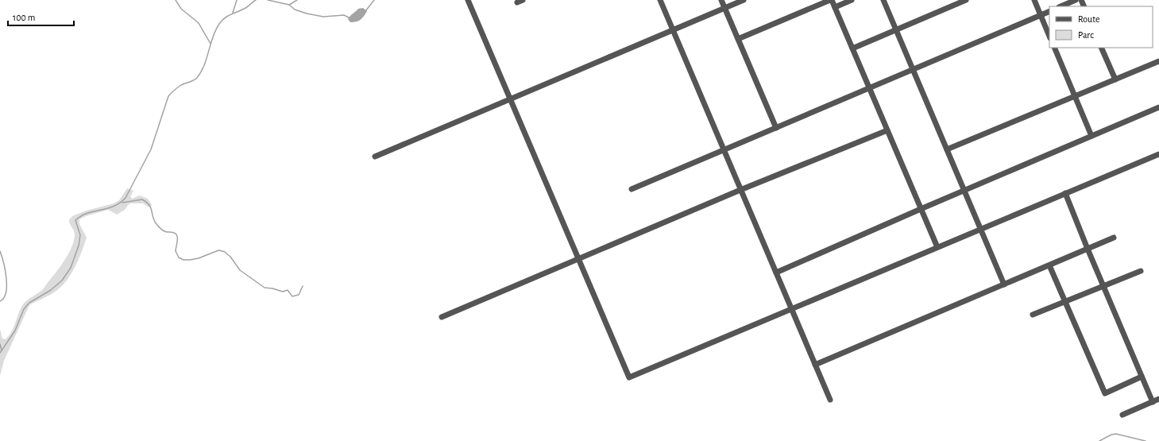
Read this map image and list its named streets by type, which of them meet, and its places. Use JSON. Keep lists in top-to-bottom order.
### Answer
{
  "legend": ["Route", "Parc"],
  "scale_bar": "100 m"
}
